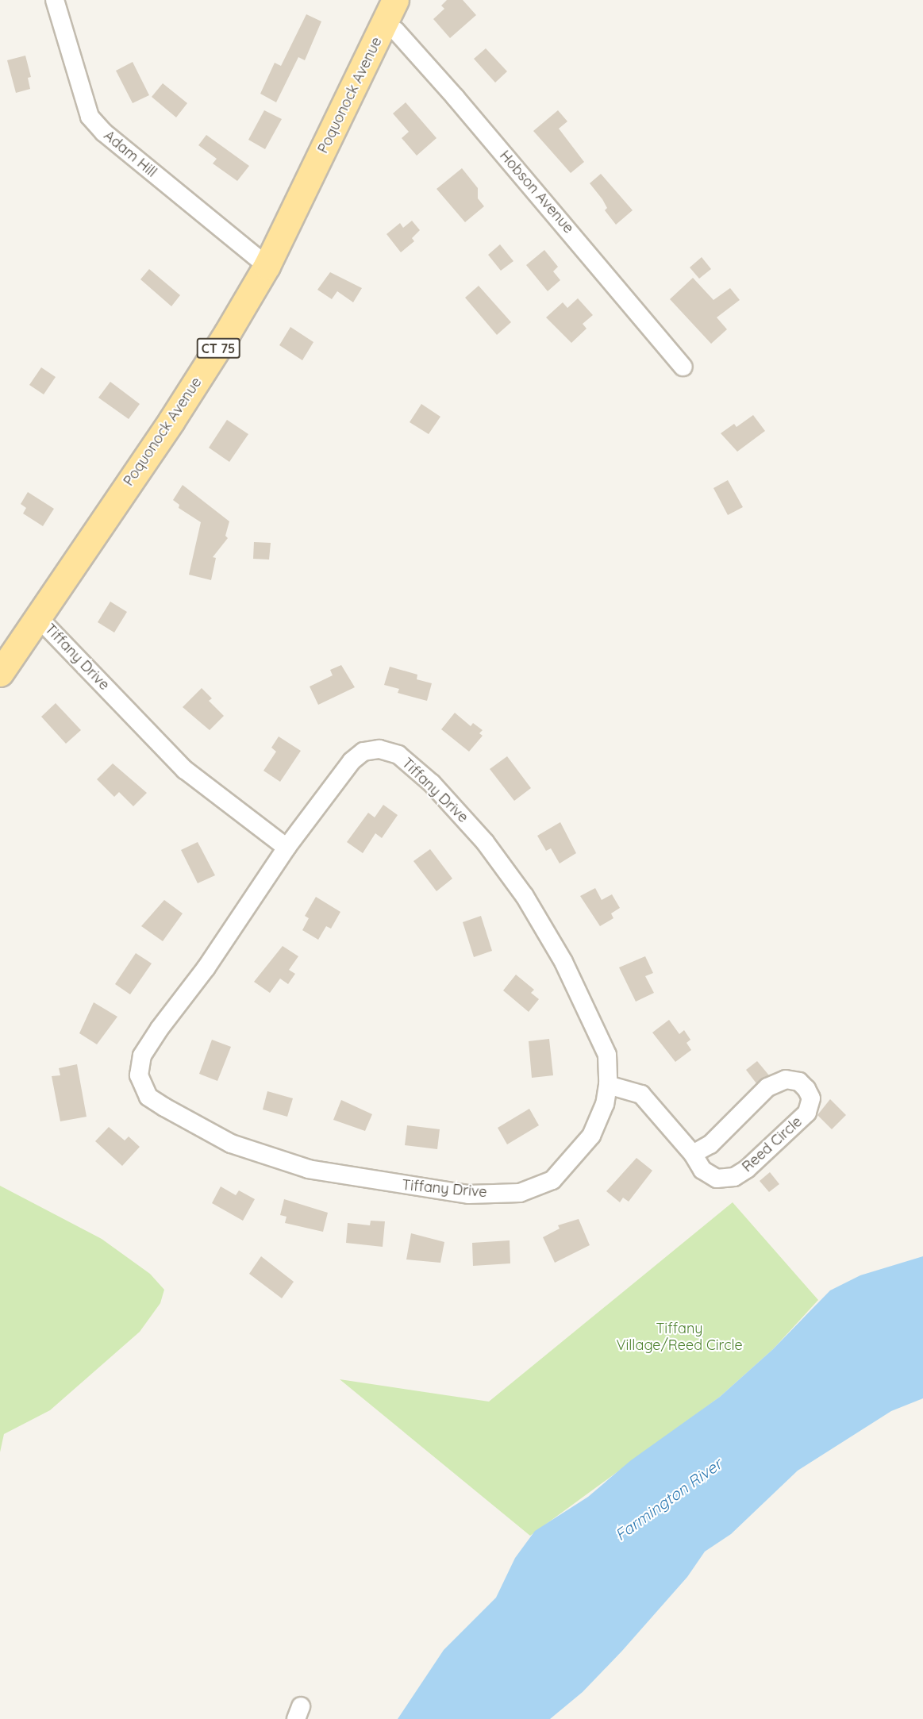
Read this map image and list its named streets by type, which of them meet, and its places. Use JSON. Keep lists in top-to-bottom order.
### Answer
{
  "streets": {
    "main road": ["Poquonock Avenue", "CT 75"],
    "street": [
      "Adam Hill",
      "Hobson Avenue",
      "Tiffany Drive",
      "Reed Circle"
    ]
  },
  "crossings": [
    ["Poquonock Avenue", "Adam Hill"],
    ["Poquonock Avenue", "Hobson Avenue"],
    ["Poquonock Avenue", "Tiffany Drive"],
    ["Tiffany Drive", "Reed Circle"]
  ],
  "water": ["Farmington River"],
  "parks": ["Tiffany Village/Reed Circle"]
}
